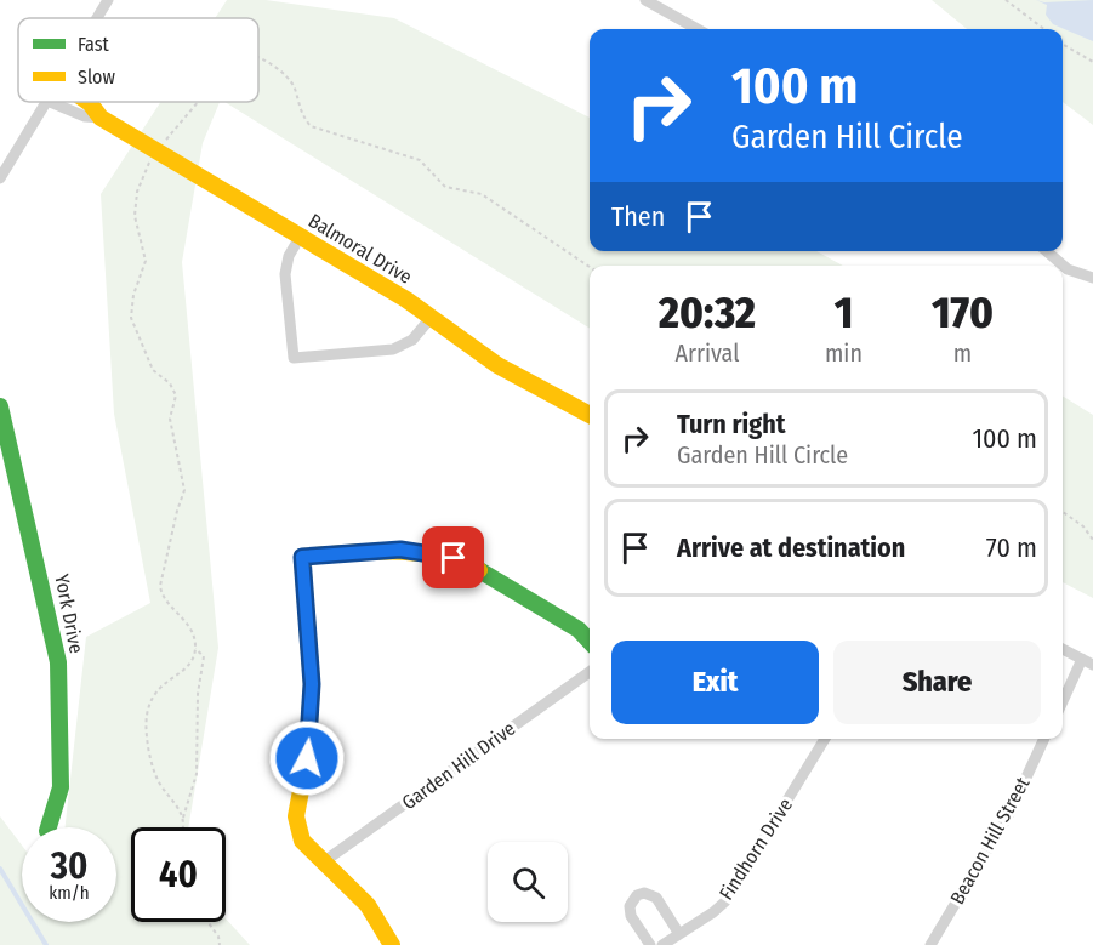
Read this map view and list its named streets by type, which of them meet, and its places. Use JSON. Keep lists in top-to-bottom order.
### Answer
{
  "streets": {
    "street": [
      "Balmoral Drive",
      "York Drive",
      "Garden Hill Drive",
      "Beacon Hill Street",
      "Findhorn Drive"
    ]
  },
  "legend": ["Fast", "Slow"],
  "page": {
    "turn": ["100 m", "Garden Hill Circle"],
    "then": "Then",
    "eta": [
      "20:32",
      "Arrival",
      "1",
      "min",
      "170",
      "m"
    ],
    "list": [
      {
        "name": "Turn right",
        "note": "Garden Hill Circle",
        "value": "100 m"
      },
      {
        "name": "Arrive at destination",
        "value": "70 m"
      }
    ],
    "buttons": ["Exit", "Share"],
    "speed": "30 km/h",
    "limit": "40"
  }
}
